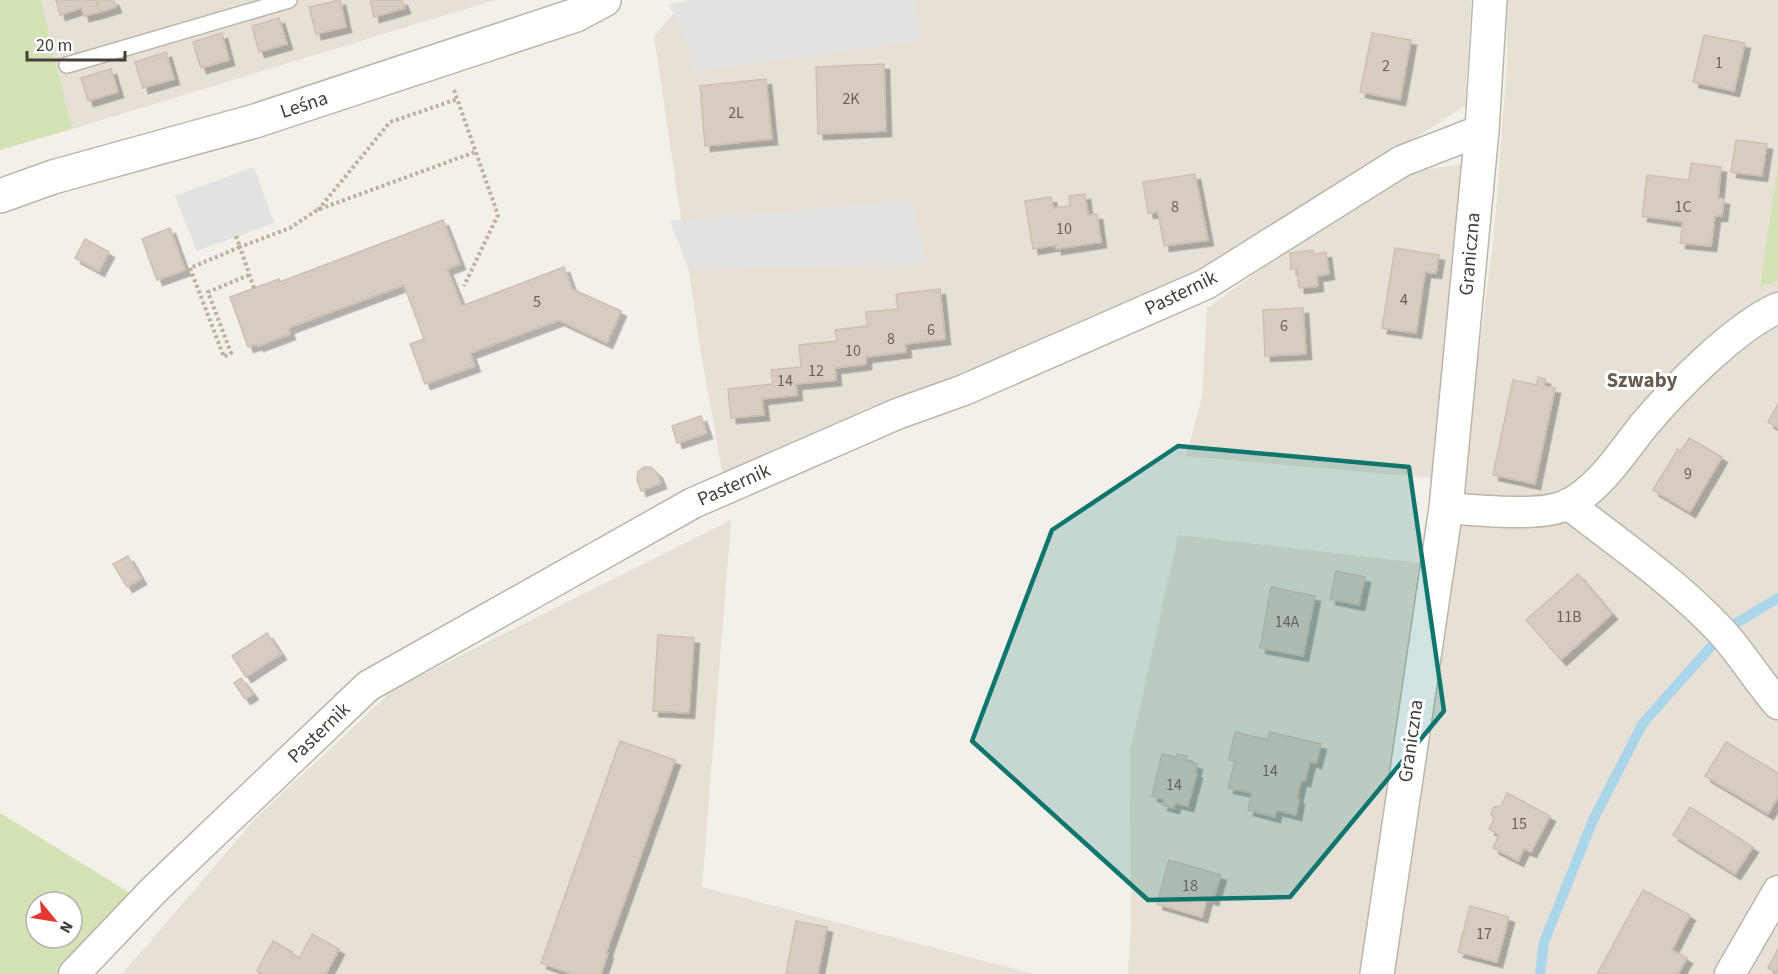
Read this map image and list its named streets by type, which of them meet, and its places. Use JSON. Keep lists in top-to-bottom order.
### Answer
{
  "streets": {
    "street": ["Leśna", "Graniczna", "Pasternik"]
  },
  "crossings": [
    ["Graniczna", "Pasternik"]
  ],
  "districts": ["Szwaby"],
  "house_numbers": [
    "1",
    "2",
    "2K",
    "2L",
    "8",
    "1C",
    "10",
    "4",
    "5",
    "6",
    "6",
    "8",
    "10",
    "12",
    "14",
    "9",
    "11B",
    "14A",
    "14",
    "14",
    "15",
    "18",
    "17"
  ],
  "scale_bar": "20 m",
  "north": "bottom right"
}
